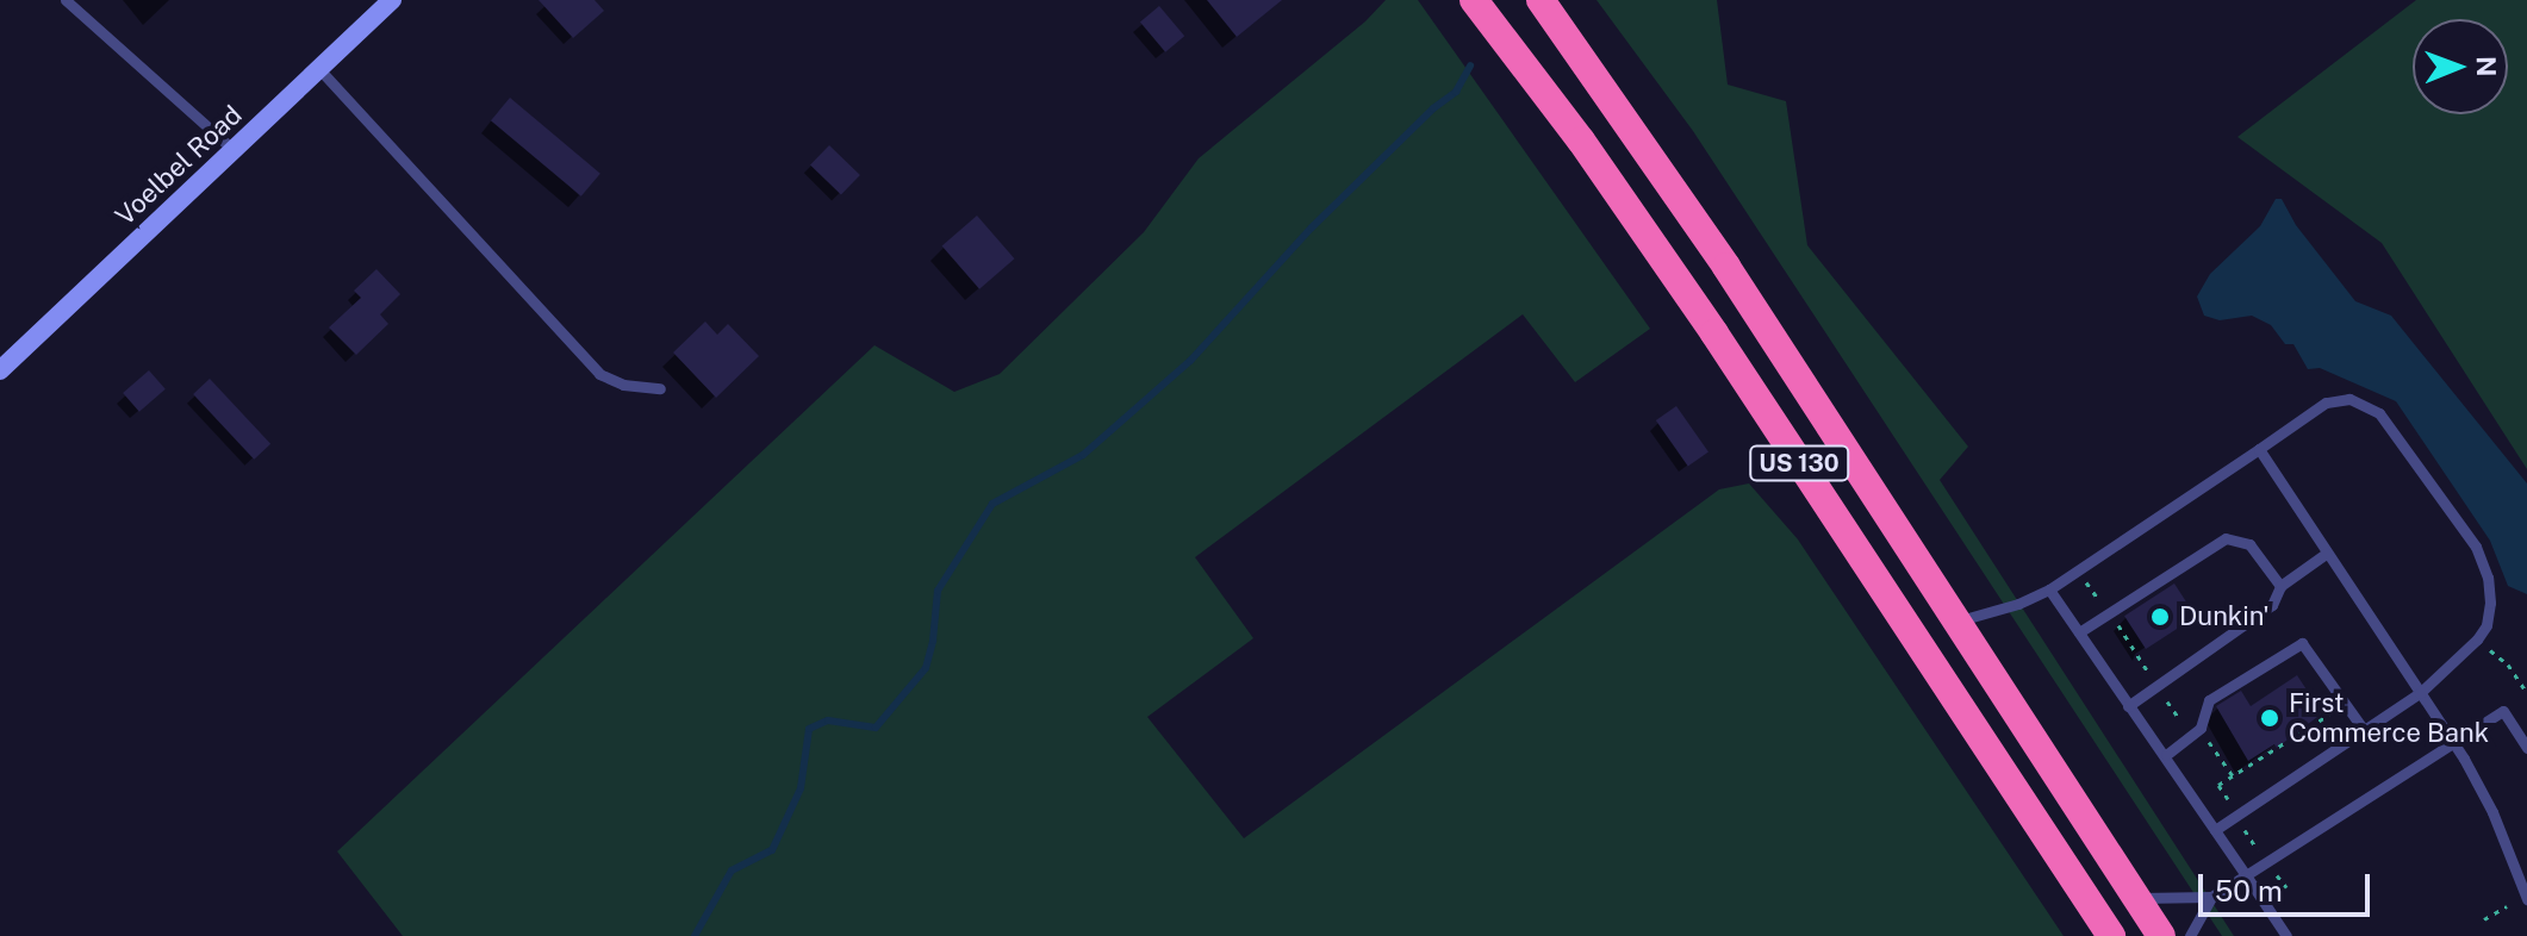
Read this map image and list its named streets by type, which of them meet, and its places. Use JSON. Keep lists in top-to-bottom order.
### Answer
{
  "streets": {
    "highway": ["US 130"],
    "street": ["Voelbel Road"]
  },
  "places": ["Dunkin'", "First Commerce Bank"],
  "scale_bar": "50 m",
  "north": "right"
}
